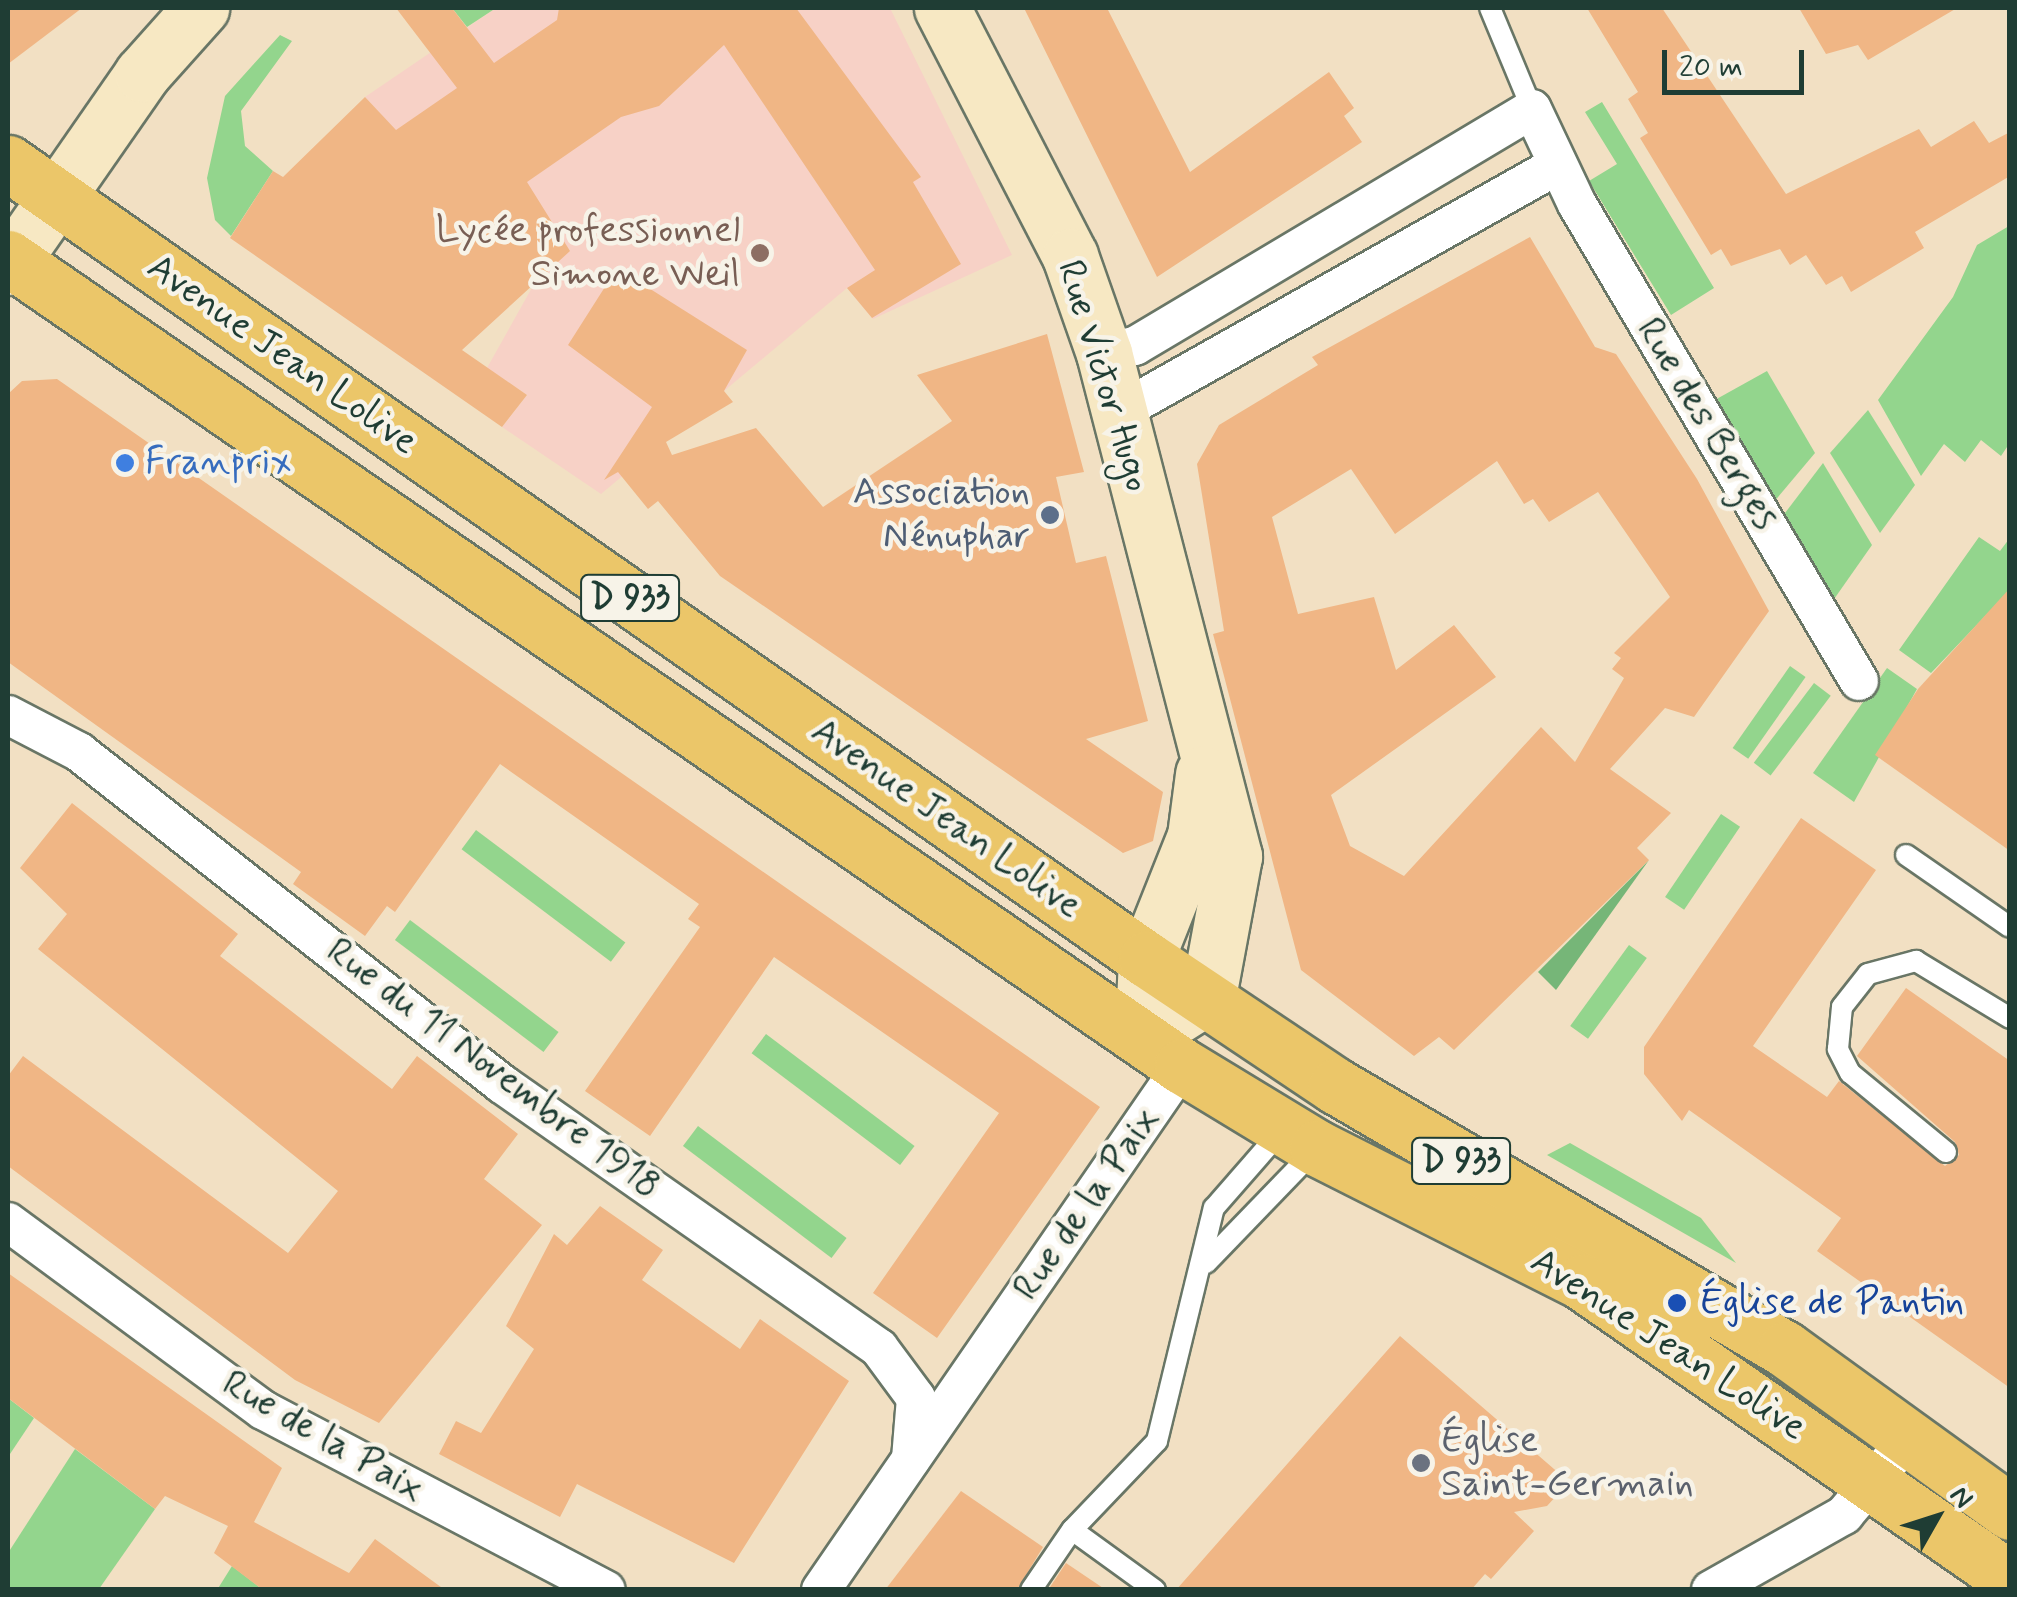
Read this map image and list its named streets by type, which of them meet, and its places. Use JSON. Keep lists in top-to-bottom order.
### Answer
{
  "streets": {
    "main road": ["Avenue Jean Lolive", "D 933"],
    "street": [
      "Rue Victor Hugo",
      "Rue des Berges",
      "Rue du 11 Novembre 1918",
      "Rue de la Paix"
    ]
  },
  "crossings": [
    ["Avenue Jean Lolive", "Rue Victor Hugo"],
    ["Avenue Jean Lolive", "Rue de la Paix"],
    ["Rue Victor Hugo", "Rue de la Paix"],
    ["Rue du 11 Novembre 1918", "Rue de la Paix"]
  ],
  "places": [
    "Lycée professionnel Simone Weil",
    "Franprix",
    "Association Nénuphar",
    "Église de Pantin",
    "Église Saint-Germain"
  ],
  "scale_bar": "20 m",
  "north": "top right"
}
